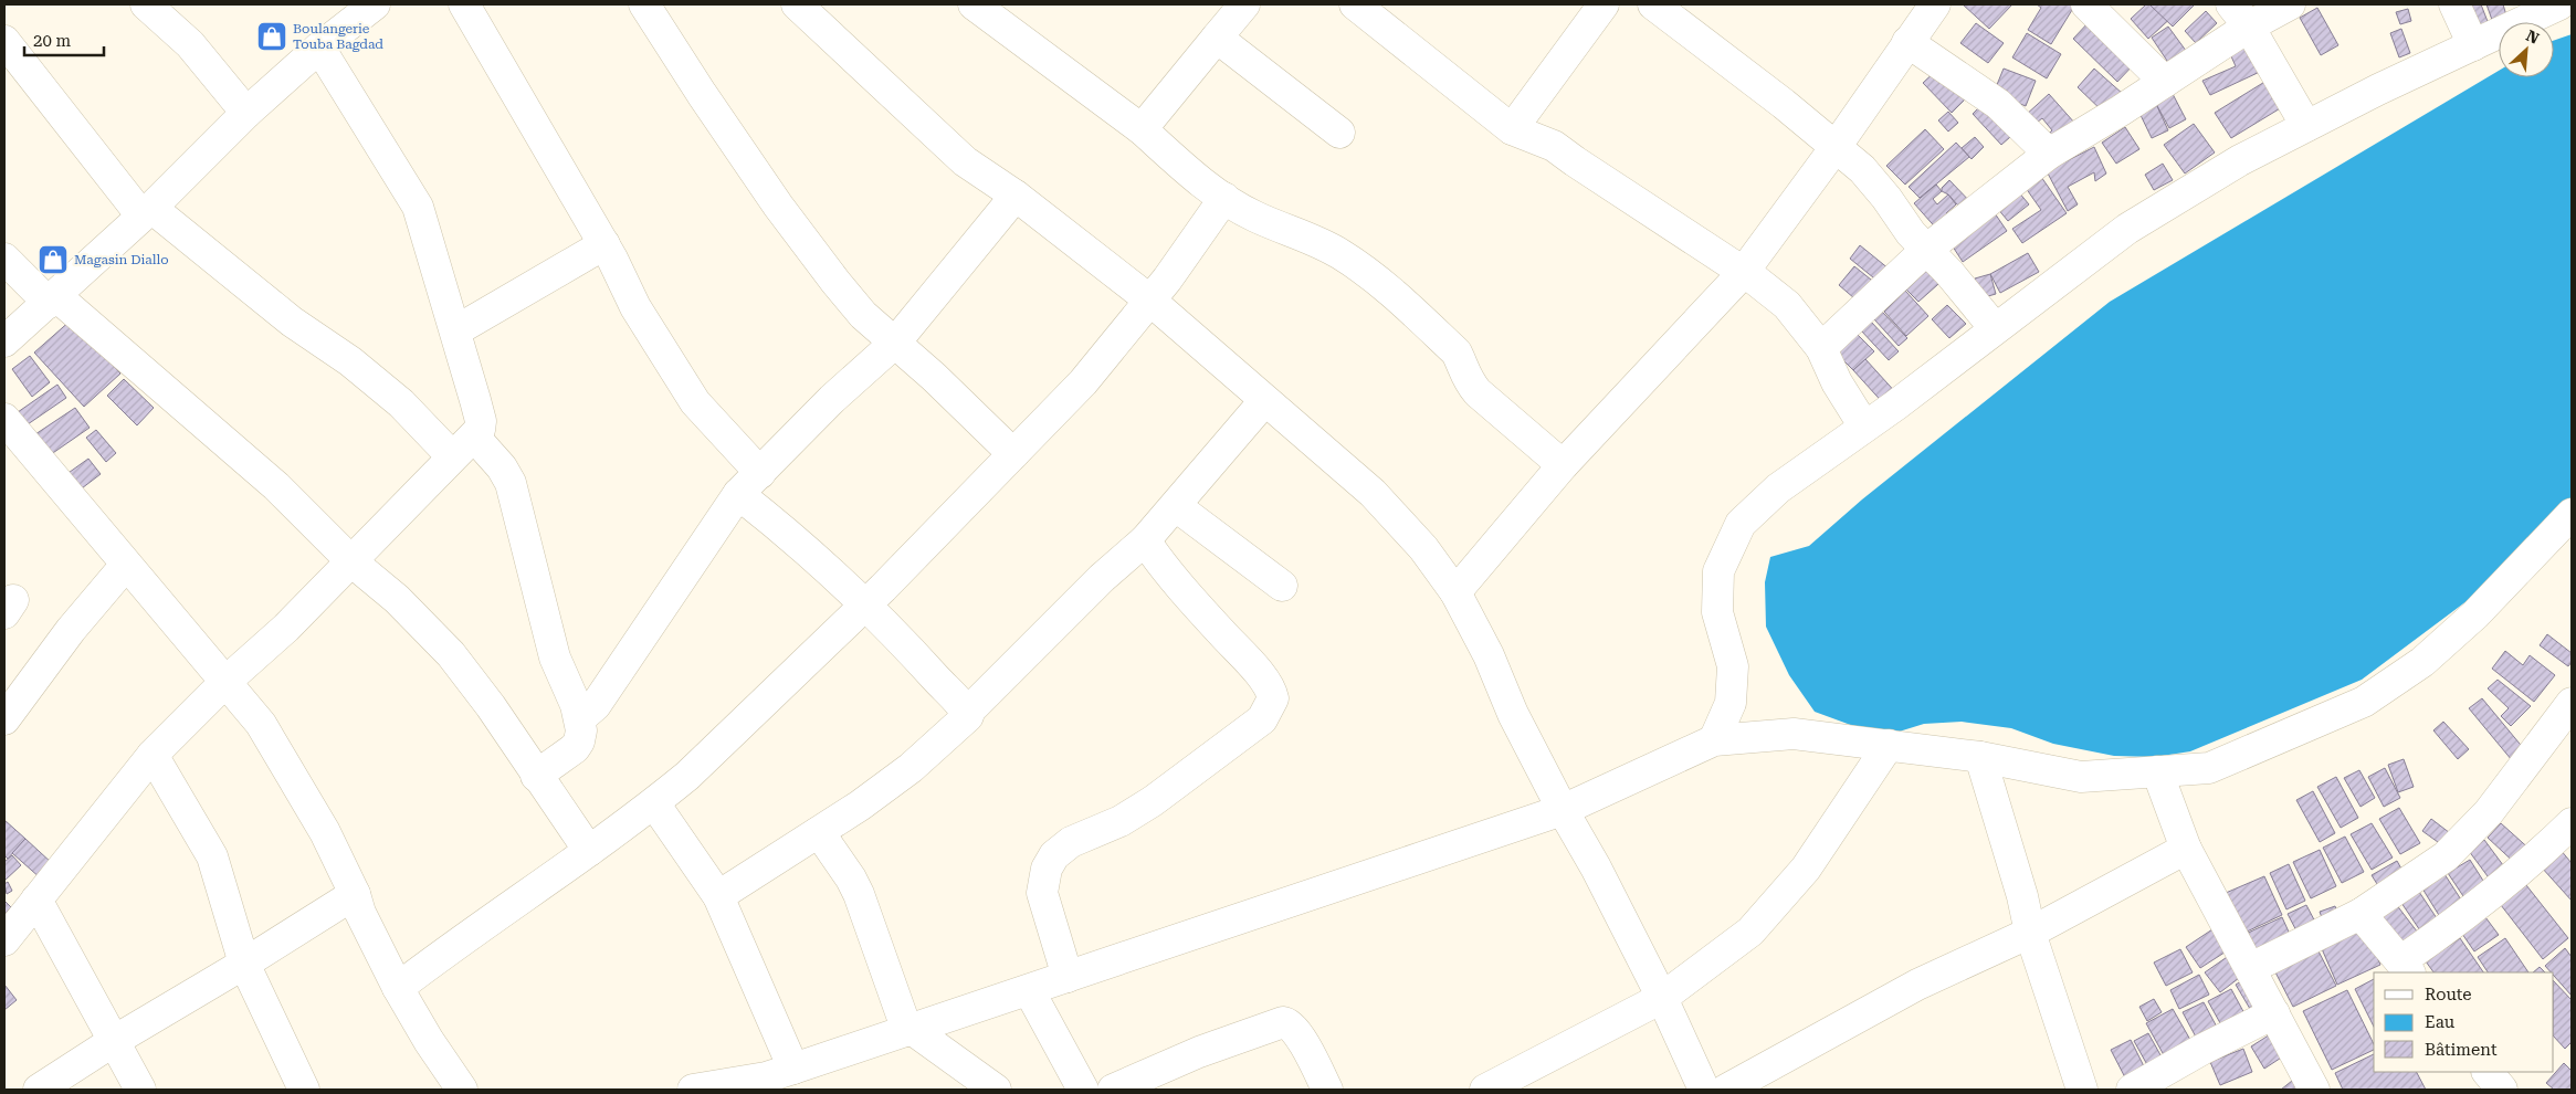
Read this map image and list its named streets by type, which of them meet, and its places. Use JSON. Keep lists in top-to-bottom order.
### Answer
{
  "places": {
    "shop": ["Boulangerie Touba Bagdad", "Magasin Diallo"]
  },
  "legend": ["Route", "Eau", "Bâtiment"],
  "scale_bar": "20 m",
  "north": "top right"
}
